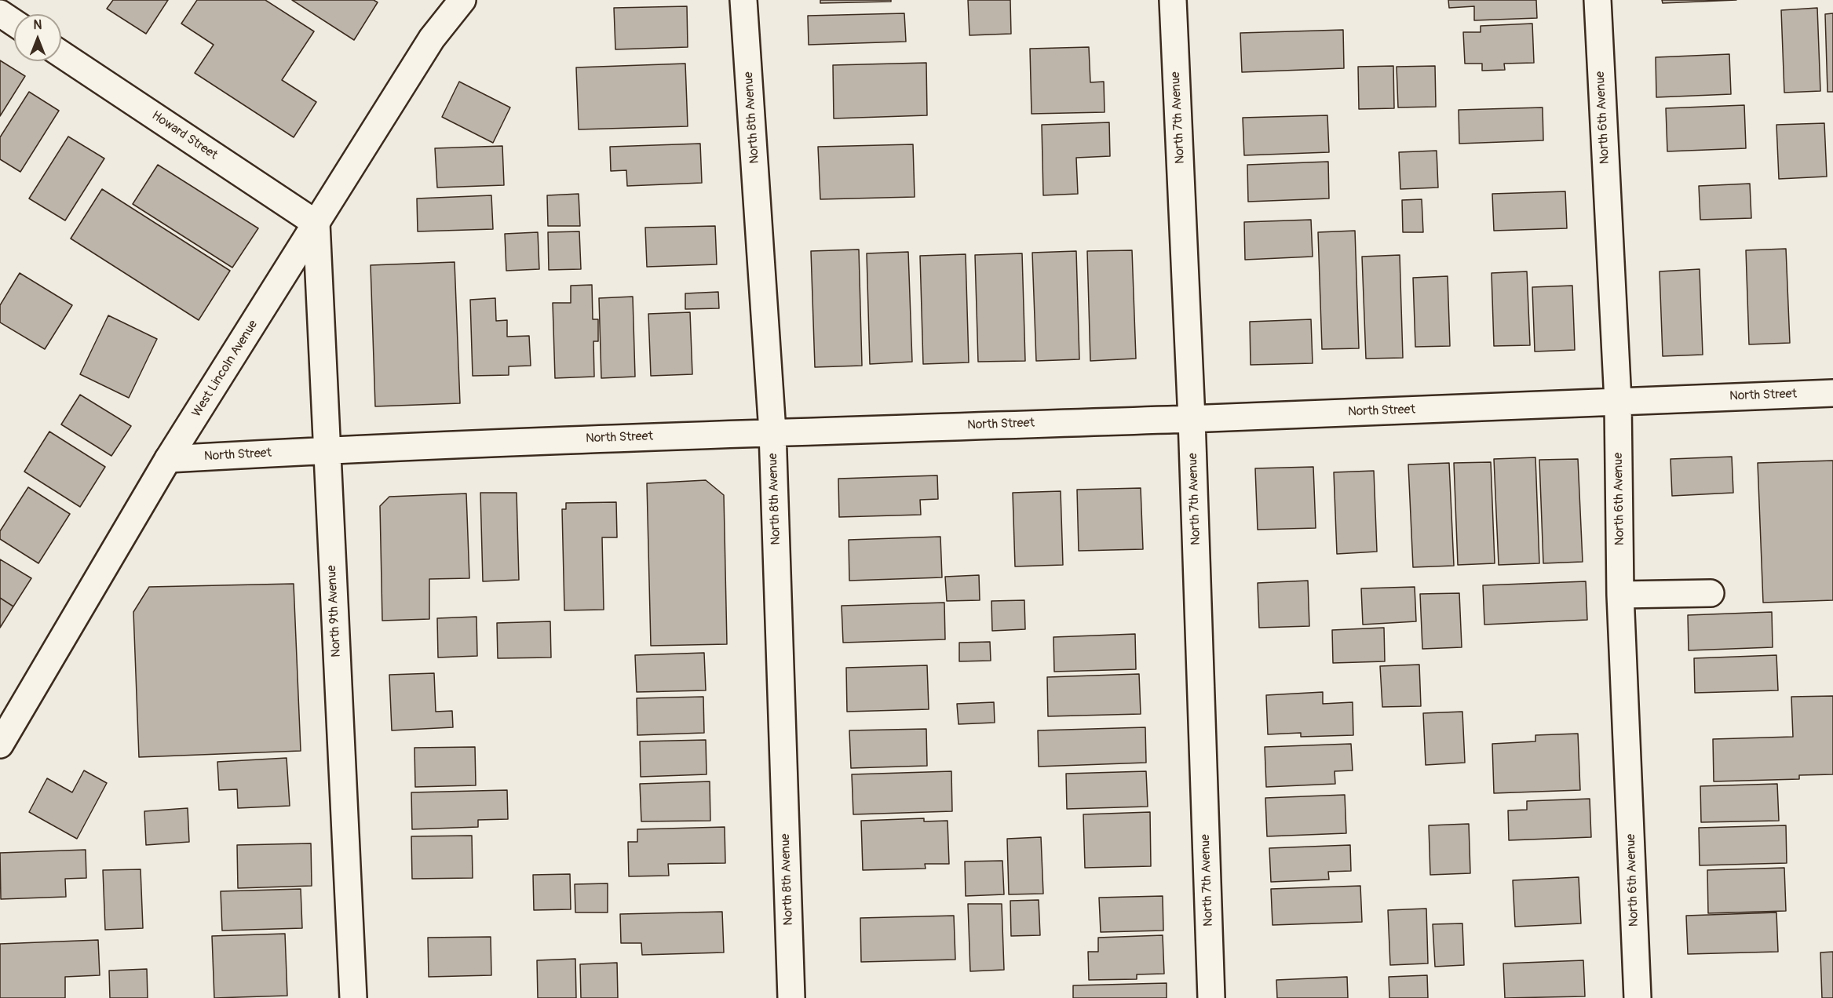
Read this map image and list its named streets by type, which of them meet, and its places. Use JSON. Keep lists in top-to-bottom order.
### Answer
{
  "streets": {
    "street": [
      "North 8th Avenue",
      "North 7th Avenue",
      "North 6th Avenue",
      "Howard Street",
      "West Lincoln Avenue",
      "North Street",
      "North 9th Avenue"
    ]
  },
  "crossings": [
    ["North 8th Avenue", "North Street"],
    ["North 7th Avenue", "North Street"],
    ["North 6th Avenue", "North Street"],
    ["Howard Street", "West Lincoln Avenue"],
    ["Howard Street", "North 9th Avenue"],
    ["West Lincoln Avenue", "North Street"],
    ["West Lincoln Avenue", "North 9th Avenue"],
    ["North Street", "North 9th Avenue"]
  ],
  "north": "top"
}
